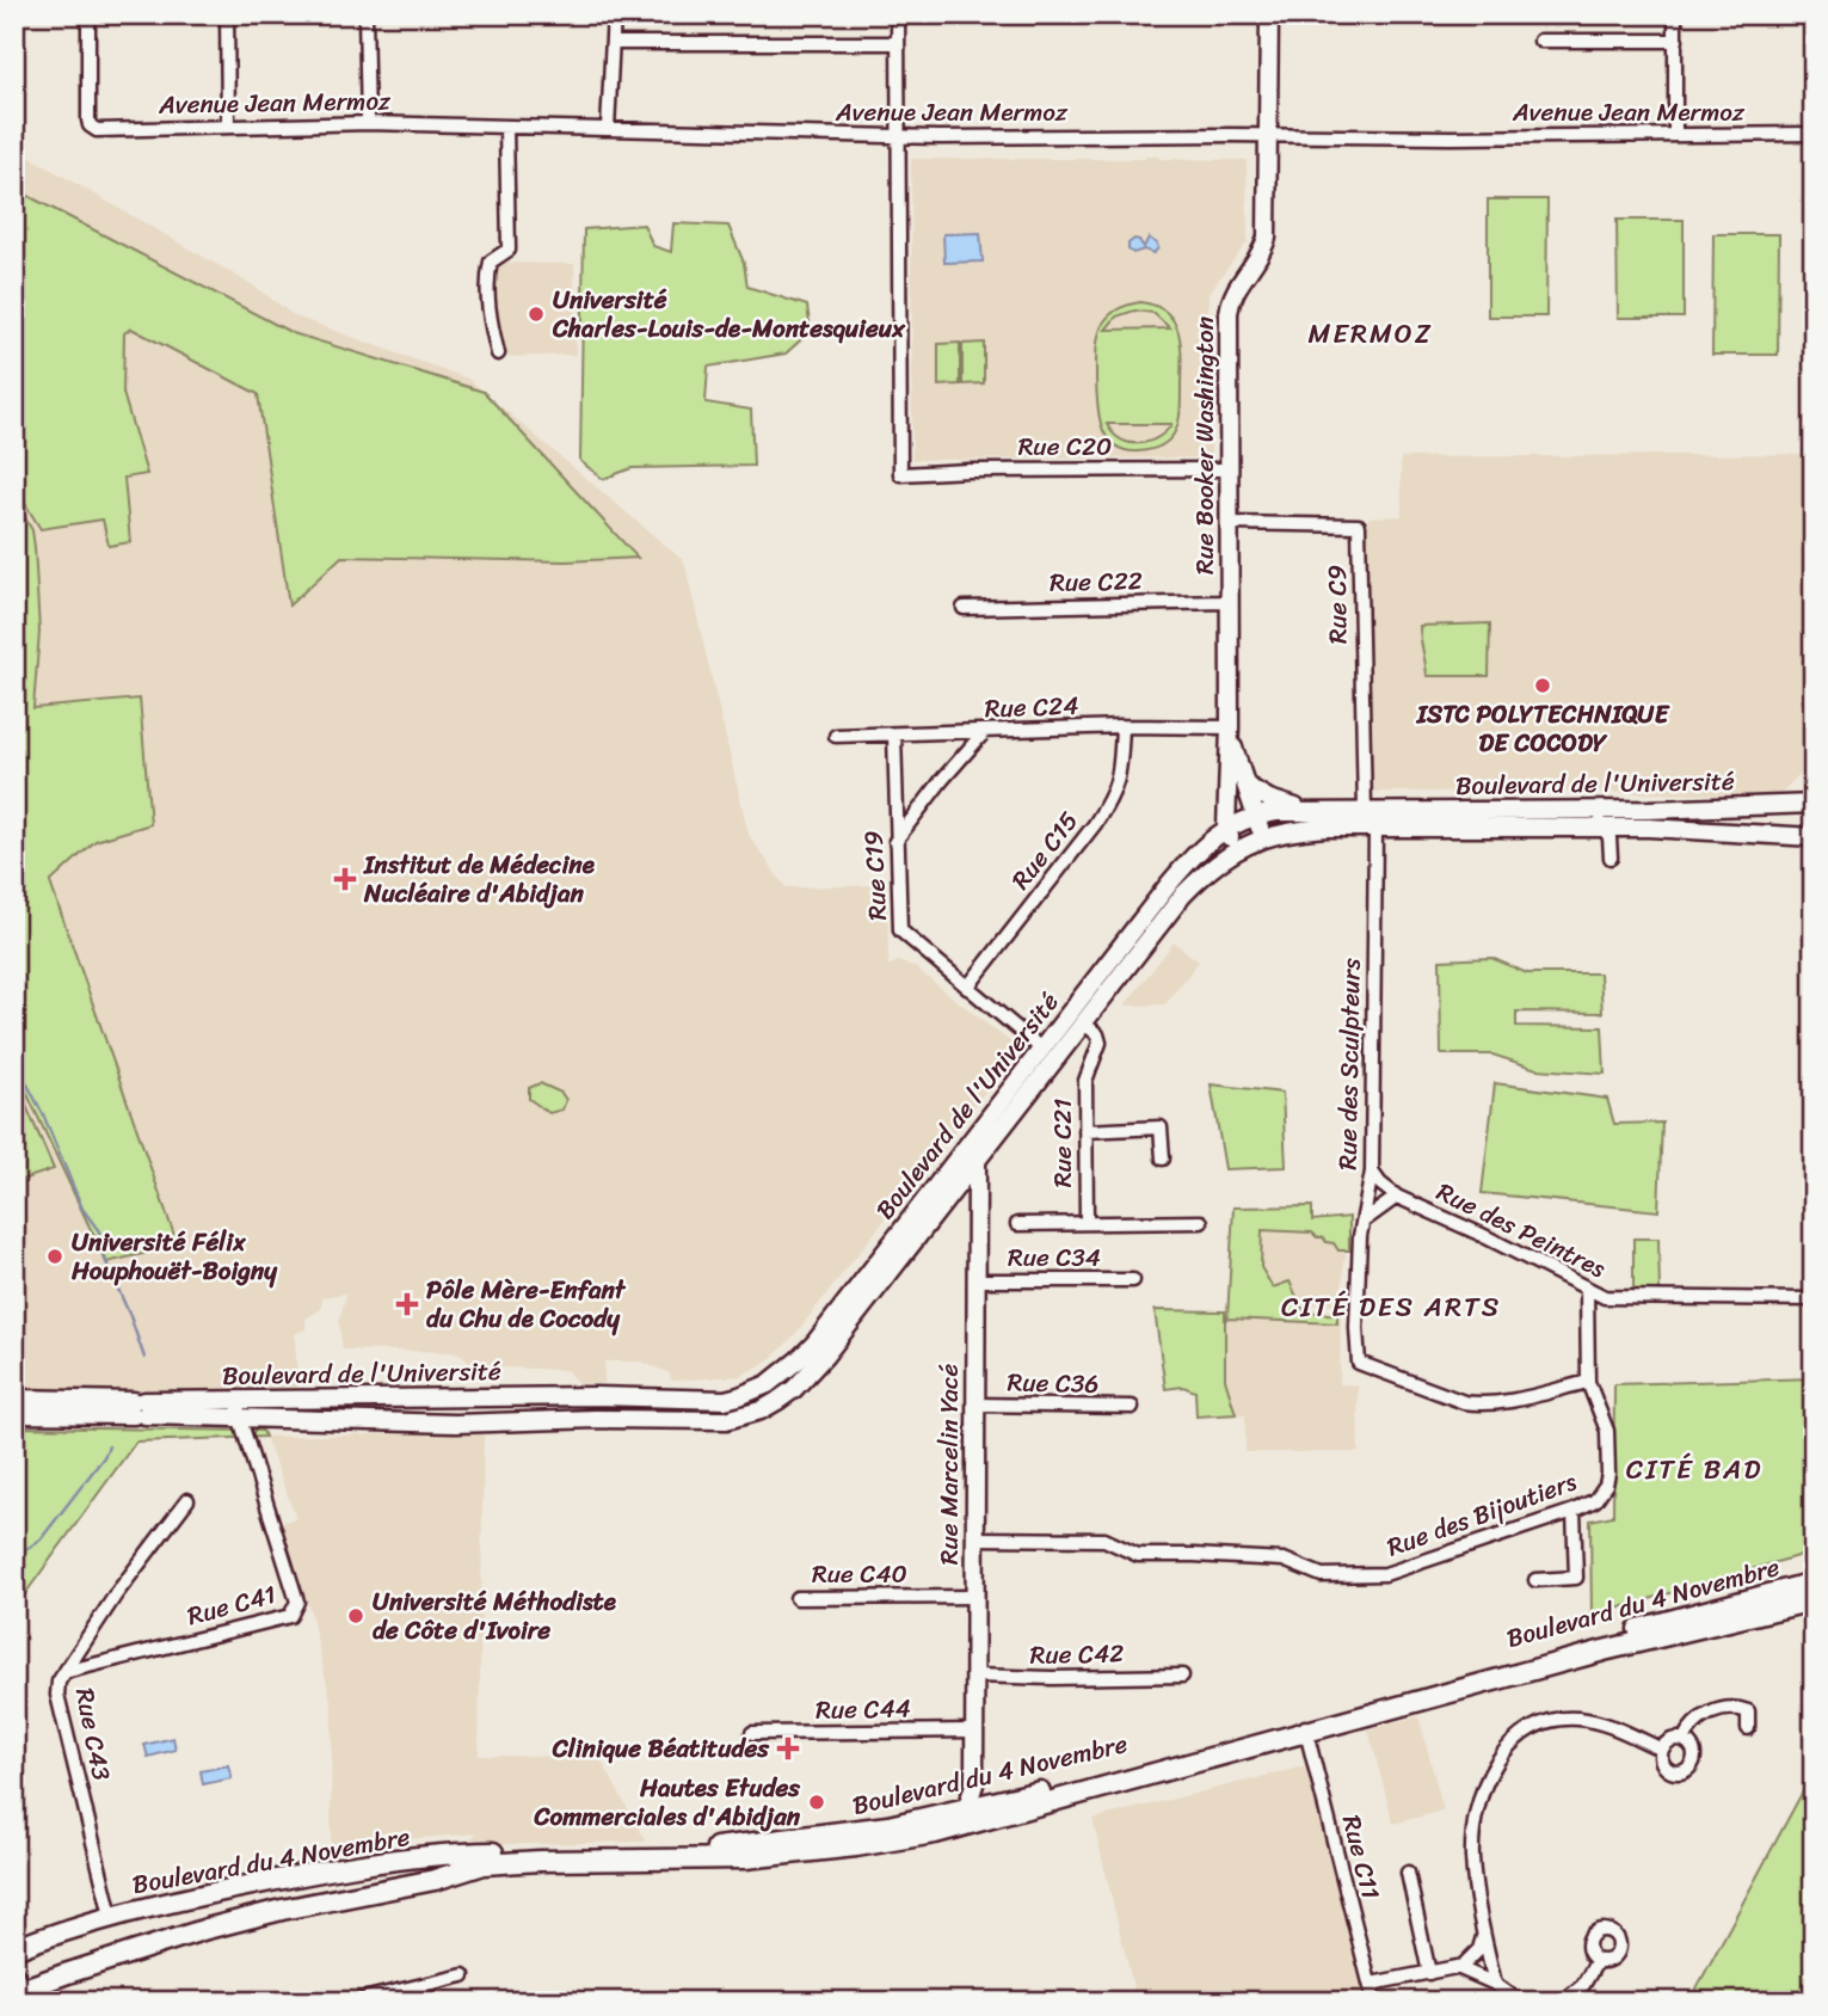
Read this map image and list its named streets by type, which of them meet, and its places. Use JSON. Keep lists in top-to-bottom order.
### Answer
{
  "streets": {
    "main road": ["Boulevard du 4 Novembre"],
    "street": [
      "Avenue Jean Mermoz",
      "Rue Booker Washington",
      "Rue C20",
      "Rue C22",
      "Rue C9",
      "Rue C24",
      "Boulevard de l'Université",
      "Rue C15",
      "Rue C19",
      "Rue des Sculpteurs",
      "Rue C21",
      "Rue des Peintres",
      "Rue C34",
      "Rue C36",
      "Rue Marcelin Yacé",
      "Rue des Bijoutiers",
      "Rue C40",
      "Rue C41",
      "Rue C42",
      "Rue C44",
      "Rue C43",
      "Rue C11"
    ]
  },
  "crossings": [
    ["Avenue Jean Mermoz", "Rue Booker Washington"],
    ["Avenue Jean Mermoz", "Rue C20"],
    ["Rue Booker Washington", "Rue C20"],
    ["Rue Booker Washington", "Rue C22"],
    ["Rue Booker Washington", "Rue C9"],
    ["Rue Booker Washington", "Rue C24"],
    ["Rue Booker Washington", "Boulevard de l'Université"],
    ["Rue C9", "Boulevard de l'Université"],
    ["Rue C24", "Rue C15"],
    ["Rue C24", "Rue C19"],
    ["Boulevard de l'Université", "Rue C19"],
    ["Boulevard de l'Université", "Rue des Sculpteurs"],
    ["Boulevard de l'Université", "Rue C21"],
    ["Boulevard de l'Université", "Rue Marcelin Yacé"],
    ["Boulevard de l'Université", "Rue C41"],
    ["Rue C15", "Rue C19"],
    ["Rue des Sculpteurs", "Rue des Peintres"],
    ["Rue des Sculpteurs", "Rue des Bijoutiers"],
    ["Rue des Peintres", "Rue des Bijoutiers"],
    ["Rue C34", "Rue Marcelin Yacé"],
    ["Rue C36", "Rue Marcelin Yacé"],
    ["Rue Marcelin Yacé", "Rue des Bijoutiers"],
    ["Rue Marcelin Yacé", "Rue C40"],
    ["Rue Marcelin Yacé", "Boulevard du 4 Novembre"],
    ["Rue Marcelin Yacé", "Rue C42"],
    ["Rue Marcelin Yacé", "Rue C44"],
    ["Boulevard du 4 Novembre", "Rue C43"],
    ["Boulevard du 4 Novembre", "Rue C11"],
    ["Rue C41", "Rue C43"]
  ],
  "districts": ["MERMOZ", "CITÉ DES ARTS", "CITÉ BAD"],
  "places": {
    "other": [
      "Université Charles-Louis-de-Montesquieux",
      "ISTC POLYTECHNIQUE DE COCODY",
      "Université Félix Houphouët-Boigny",
      "Université Méthodiste de Côte d'Ivoire",
      "Hautes Etudes Commerciales d'Abidjan"
    ],
    "health": ["Institut de Médecine Nucléaire d'Abidjan", "Pôle Mère-Enfant du Chu de Cocody", "Clinique Béatitudes"]
  }
}
